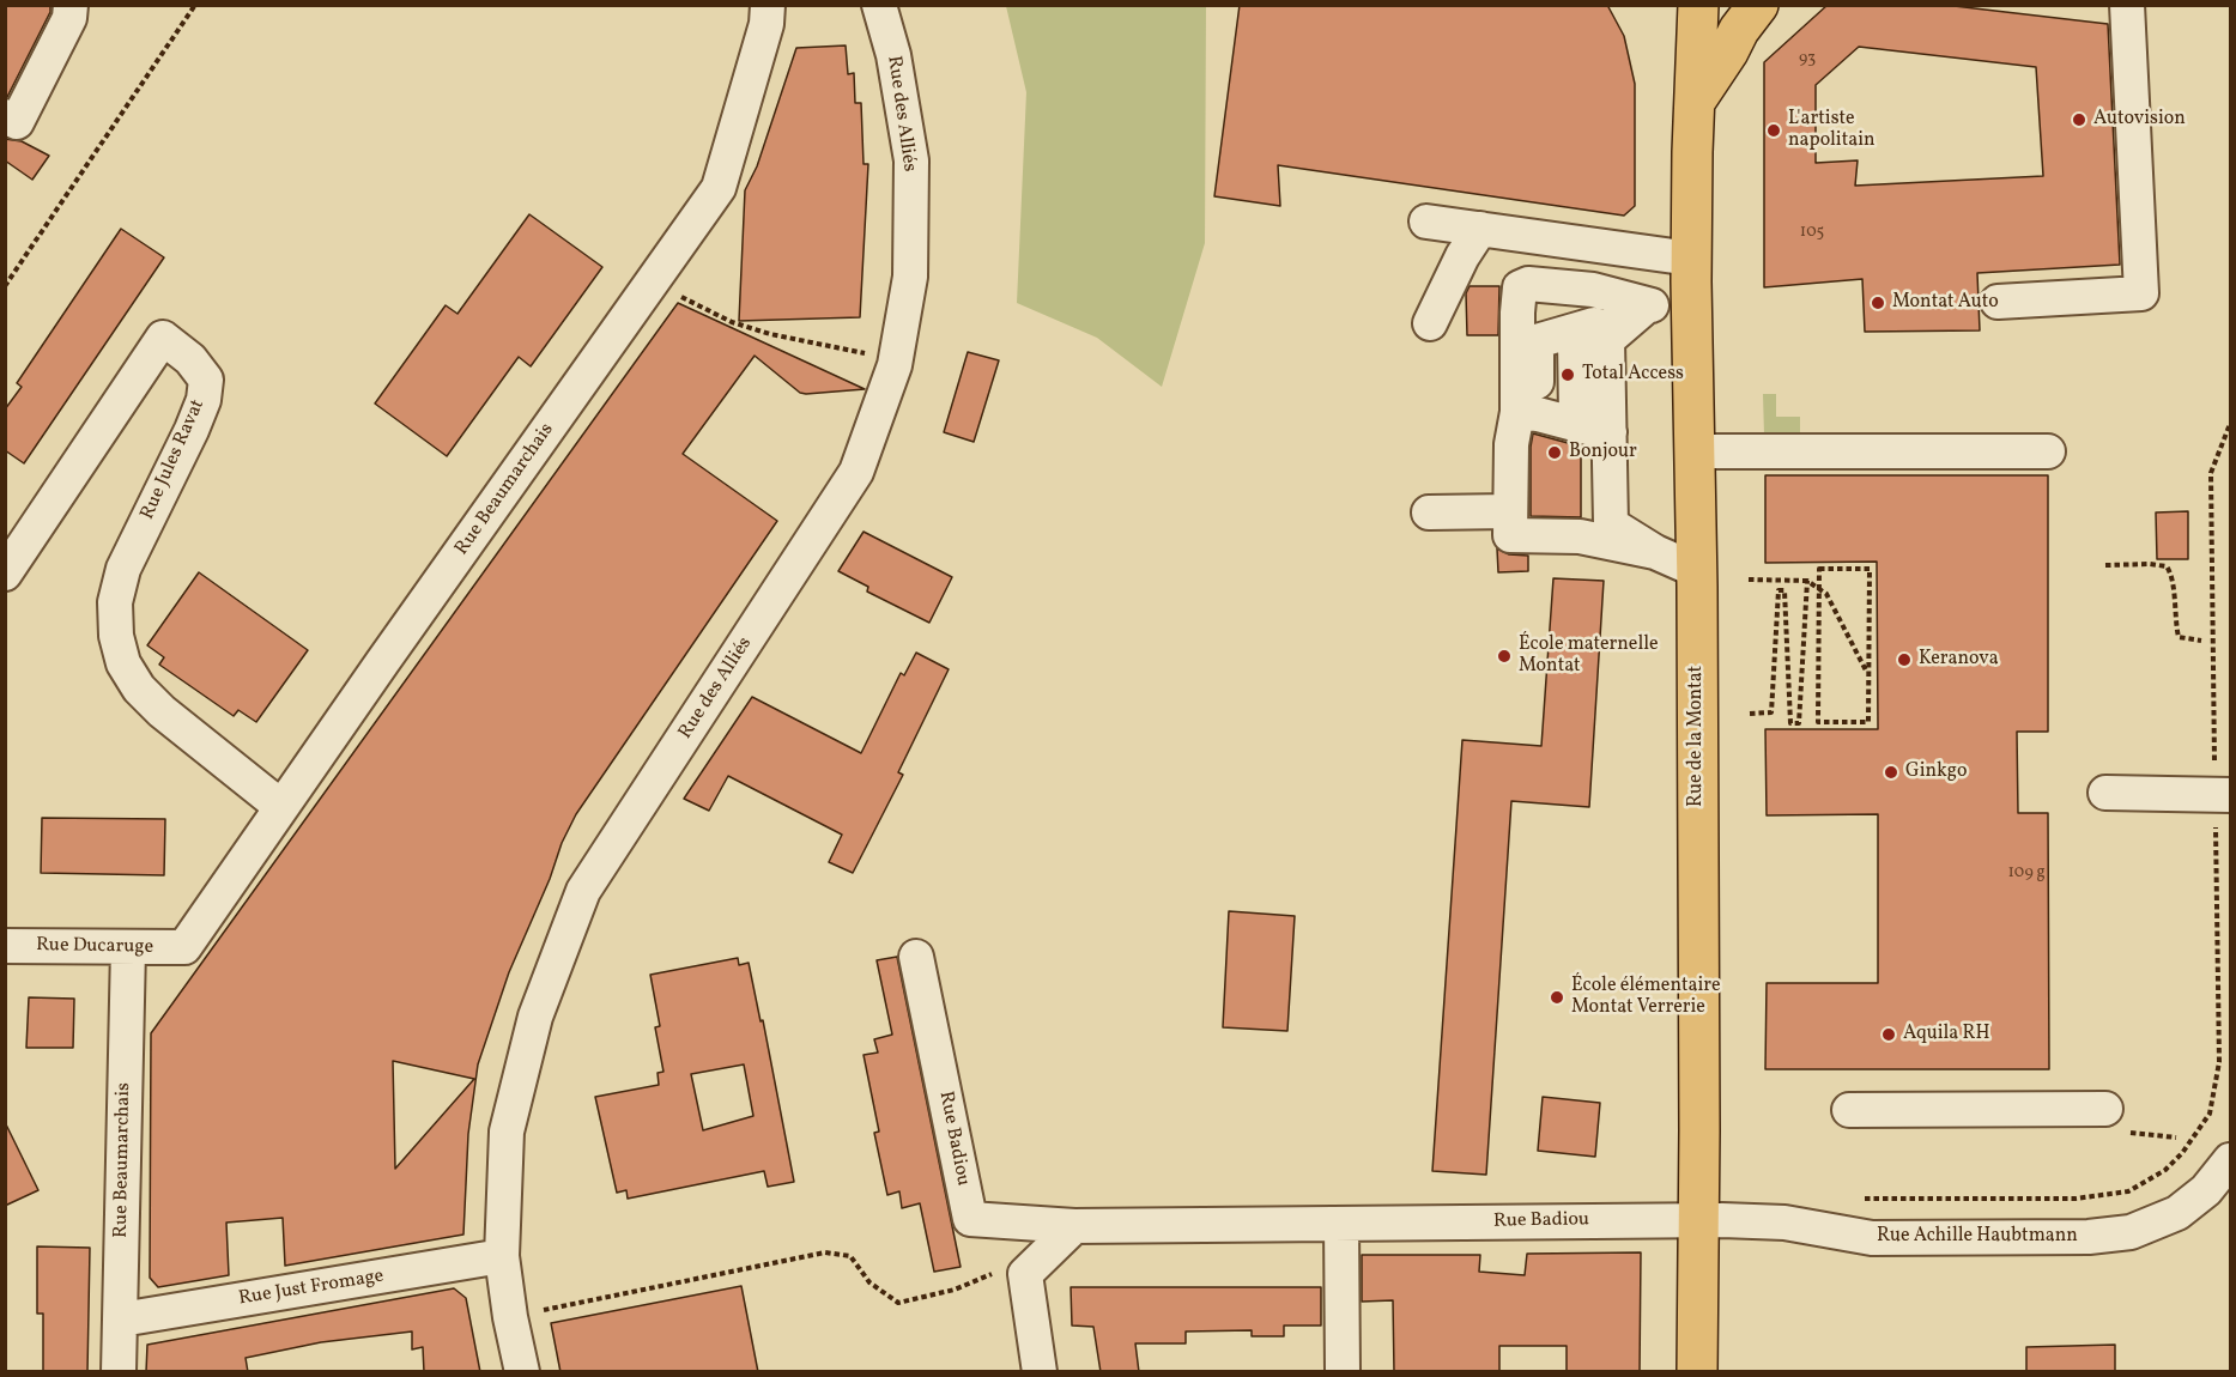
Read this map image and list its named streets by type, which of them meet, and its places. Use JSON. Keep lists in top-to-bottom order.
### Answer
{
  "streets": {
    "main road": ["Rue de la Montat"],
    "street": [
      "Rue des Alliés",
      "Rue Jules Ravat",
      "Rue Beaumarchais",
      "Rue Ducaruge",
      "Rue Badiou",
      "Rue Achille Haubtmann",
      "Rue Just Fromage"
    ]
  },
  "crossings": [
    ["Rue des Alliés", "Rue Just Fromage"],
    ["Rue Jules Ravat", "Rue Beaumarchais"],
    ["Rue Beaumarchais", "Rue Ducaruge"],
    ["Rue Beaumarchais", "Rue Just Fromage"],
    ["Rue de la Montat", "Rue Badiou"],
    ["Rue de la Montat", "Rue Achille Haubtmann"],
    ["Rue Badiou", "Rue Achille Haubtmann"]
  ],
  "places": [
    "Autovision",
    "L'artiste napolitain",
    "Montat Auto",
    "Total Access",
    "Bonjour",
    "École maternelle Montat",
    "Keranova",
    "Ginkgo",
    "École élémentaire Montat Verrerie",
    "Aquila RH"
  ],
  "house_numbers": ["93", "105", "109 g"]
}
